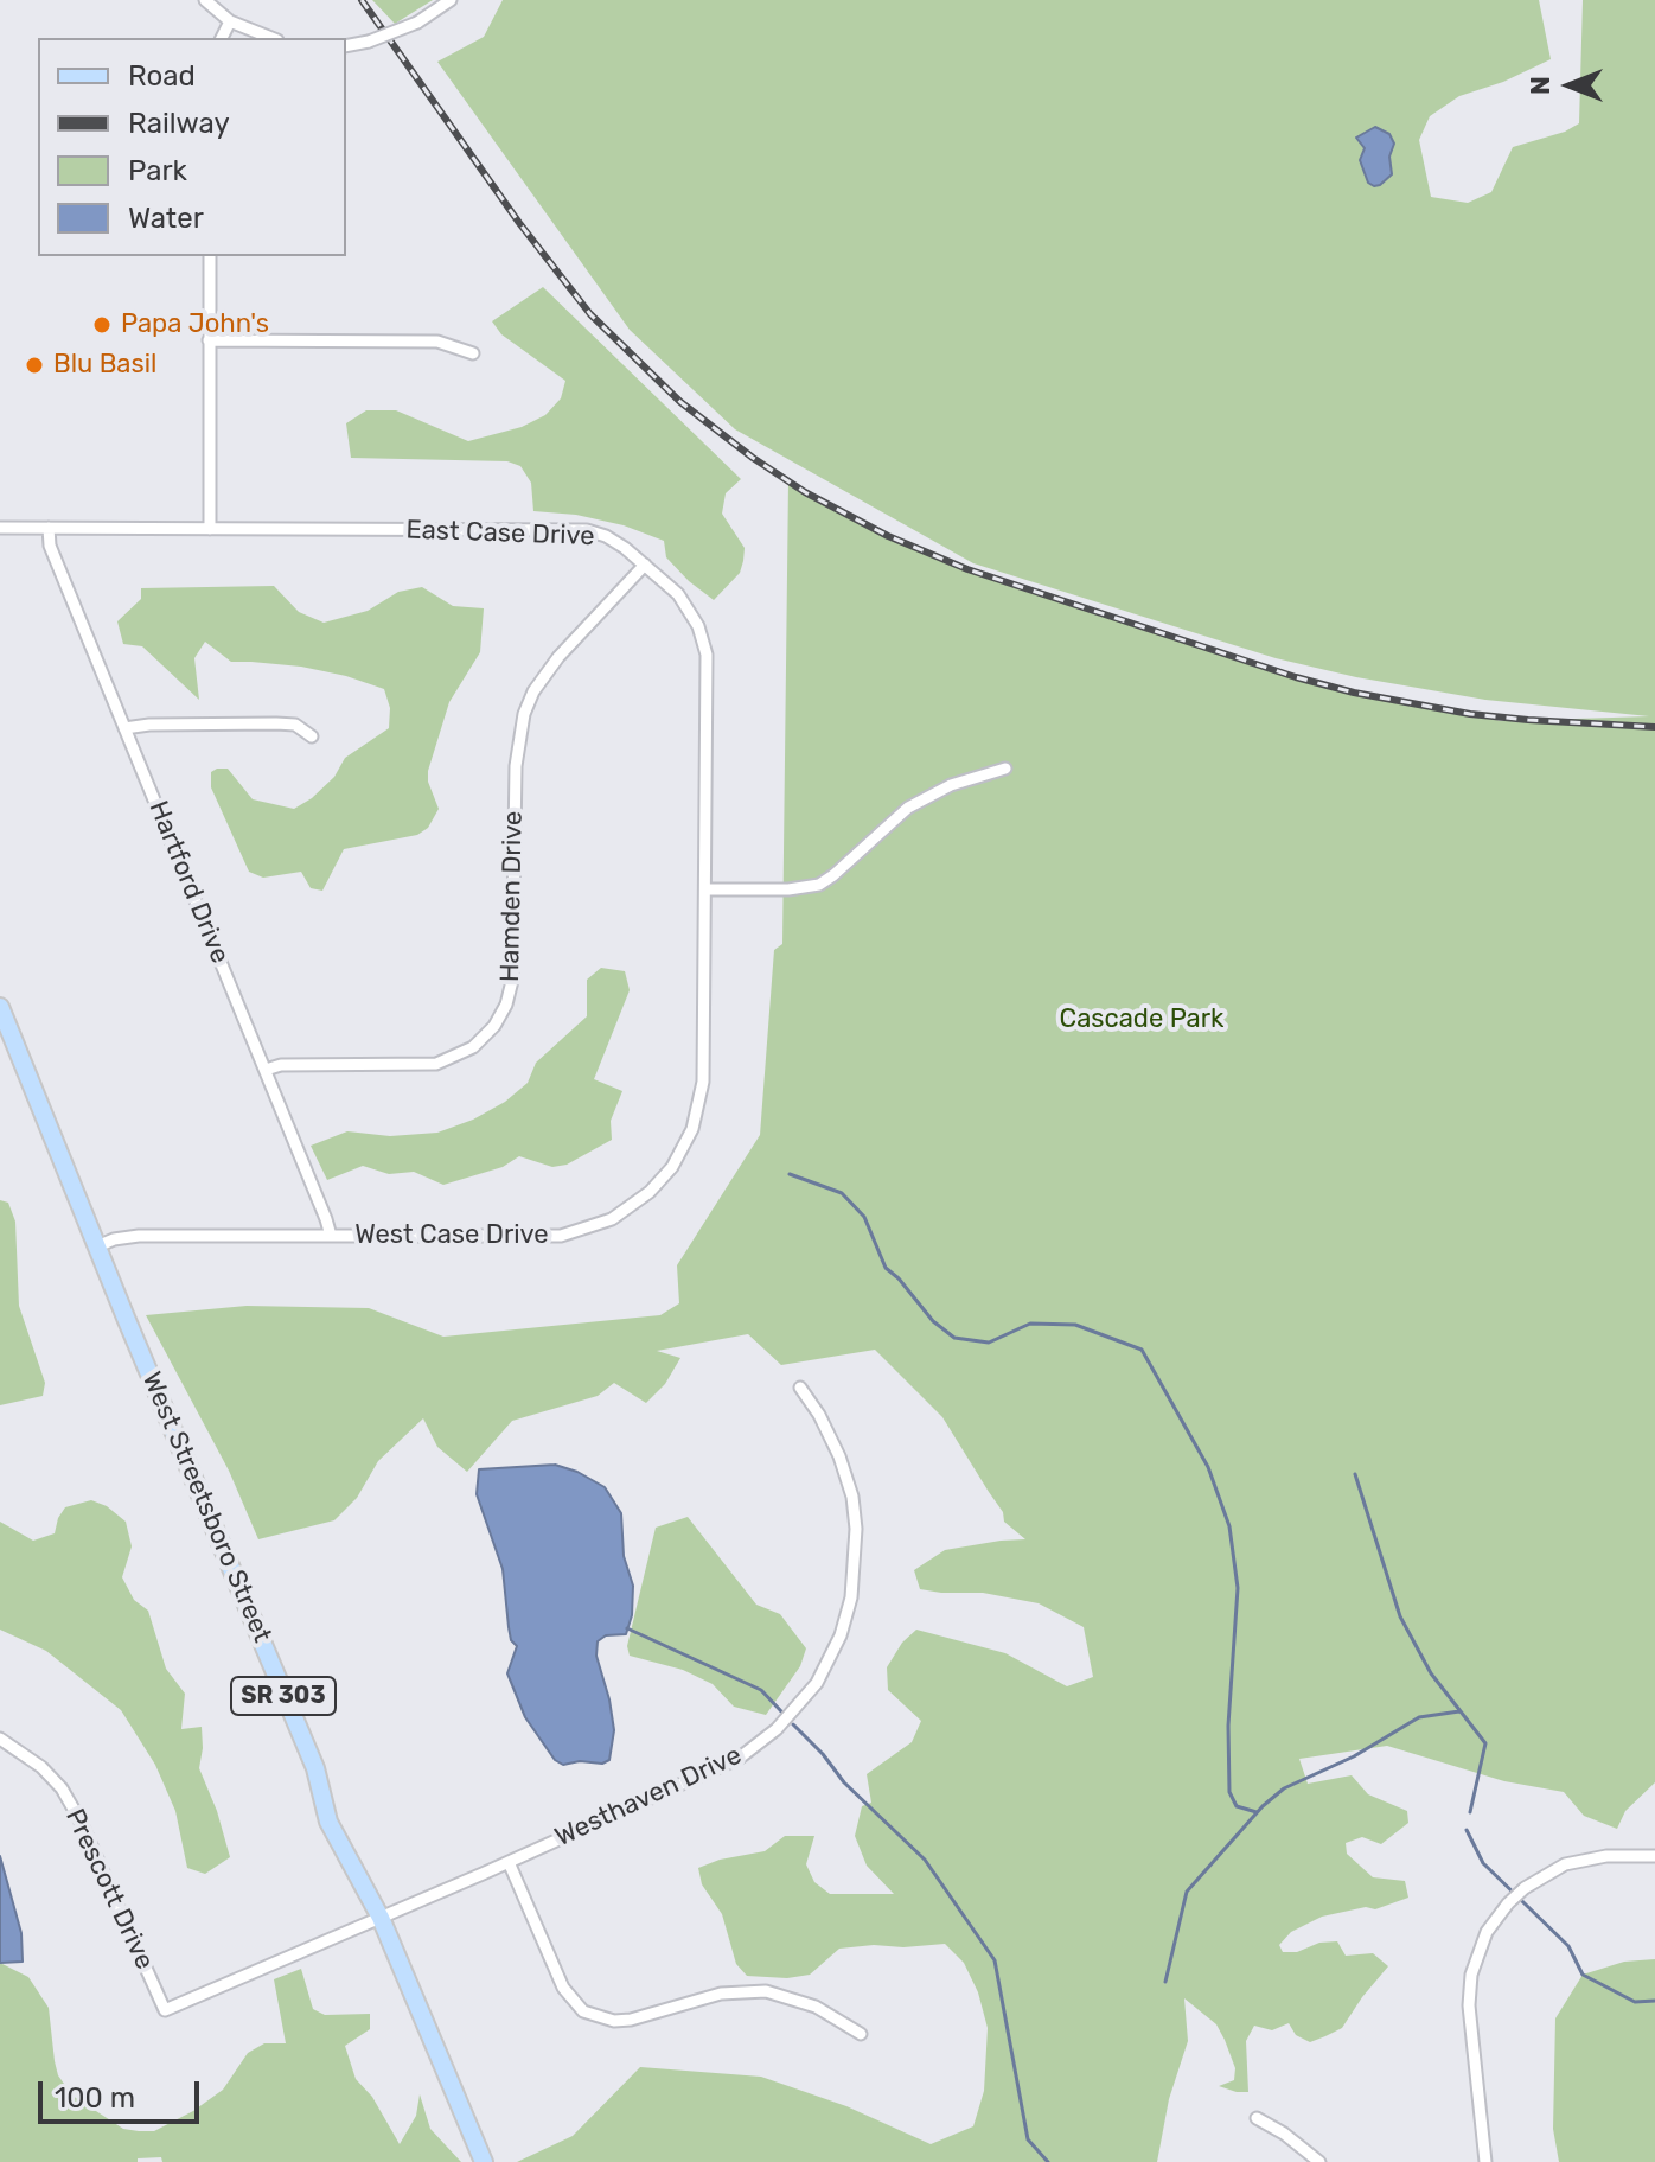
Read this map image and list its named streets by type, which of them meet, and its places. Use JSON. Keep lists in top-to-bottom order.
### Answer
{
  "streets": {
    "main road": ["West Streetsboro Street", "SR 303"],
    "street": [
      "East Case Drive",
      "Hartford Drive",
      "Hamden Drive",
      "West Case Drive",
      "Westhaven Drive",
      "Prescott Drive"
    ]
  },
  "crossings": [
    ["East Case Drive", "Hartford Drive"],
    ["East Case Drive", "Hamden Drive"],
    ["East Case Drive", "West Case Drive"],
    ["Hartford Drive", "Hamden Drive"],
    ["Hartford Drive", "West Case Drive"],
    ["West Case Drive", "West Streetsboro Street"],
    ["West Streetsboro Street", "Westhaven Drive"],
    ["Westhaven Drive", "Prescott Drive"]
  ],
  "parks": ["Cascade Park"],
  "places": ["Papa John's", "Blu Basil"],
  "legend": [
    "Road",
    "Railway",
    "Park",
    "Water"
  ],
  "scale_bar": "100 m",
  "north": "left"
}
